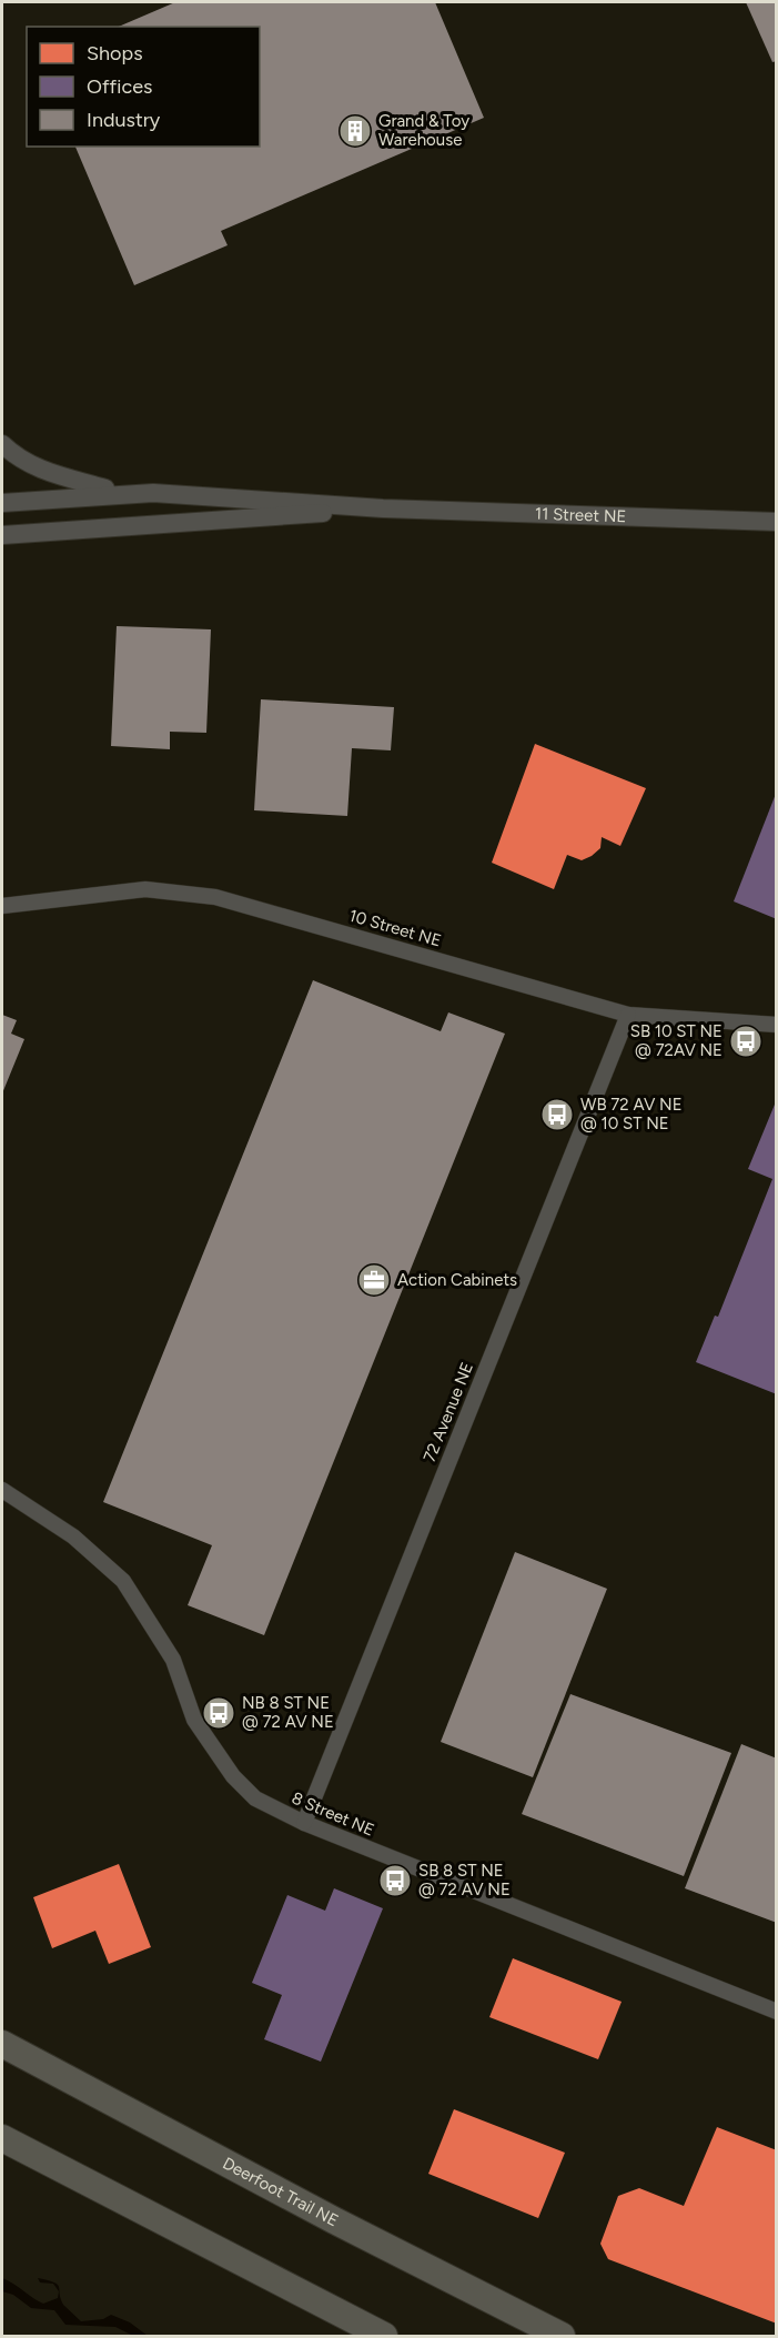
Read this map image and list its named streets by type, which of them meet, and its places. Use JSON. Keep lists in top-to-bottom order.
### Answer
{
  "streets": {
    "highway": ["Deerfoot Trail NE"],
    "street": [
      "11 Street NE",
      "10 Street NE",
      "72 Avenue NE",
      "8 Street NE"
    ]
  },
  "crossings": [
    ["10 Street NE", "72 Avenue NE"],
    ["72 Avenue NE", "8 Street NE"]
  ],
  "places": {
    "building": ["Grand & Toy Warehouse"],
    "bus stop": [
      "SB 10 ST NE @ 72AV NE",
      "WB 72 AV NE @ 10 ST NE",
      "NB 8 ST NE @ 72 AV NE",
      "SB 8 ST NE @ 72 AV NE"
    ],
    "office": ["Action Cabinets"]
  },
  "legend": ["Shops", "Offices", "Industry"]
}
